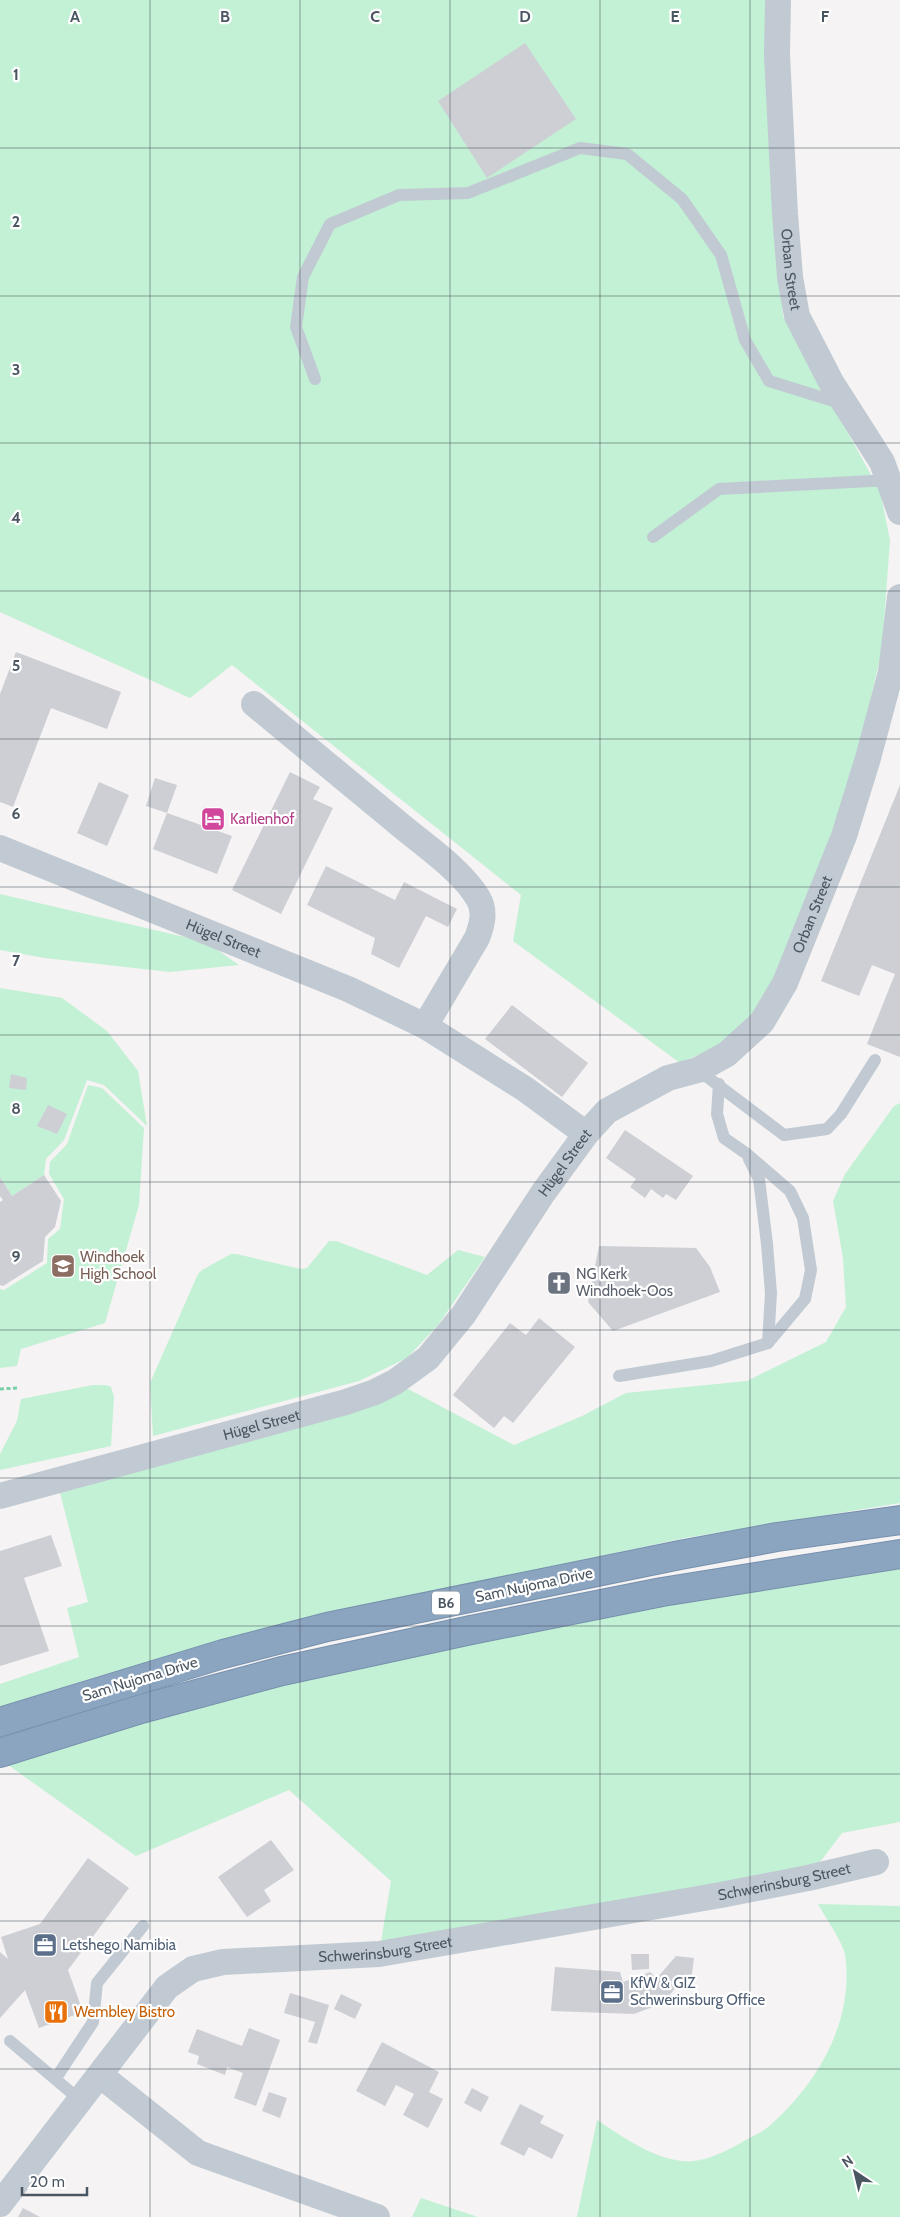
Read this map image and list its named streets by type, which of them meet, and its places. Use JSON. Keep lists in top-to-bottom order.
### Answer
{
  "streets": {
    "highway": ["Sam Nujoma Drive", "B6"],
    "street": ["Orban Street", "Hügel Street", "Schwerinsburg Street"]
  },
  "crossings": [
    ["Orban Street", "Hügel Street"]
  ],
  "places": {
    "hotel": ["Karlienhof"],
    "school or university": ["Windhoek High School"],
    "church": ["NG Kerk Windhoek-Oos"],
    "office": ["Letshego Namibia", "KfW & GIZ Schwerinsburg Office"],
    "restaurant": ["Wembley Bistro"]
  },
  "scale_bar": "20 m",
  "north": "top left",
  "grid": {
    "columns": [
      "A",
      "B",
      "C",
      "D",
      "E",
      "F"
    ],
    "rows": [
      "1",
      "2",
      "3",
      "4",
      "5",
      "6",
      "7",
      "8",
      "9"
    ]
  }
}
